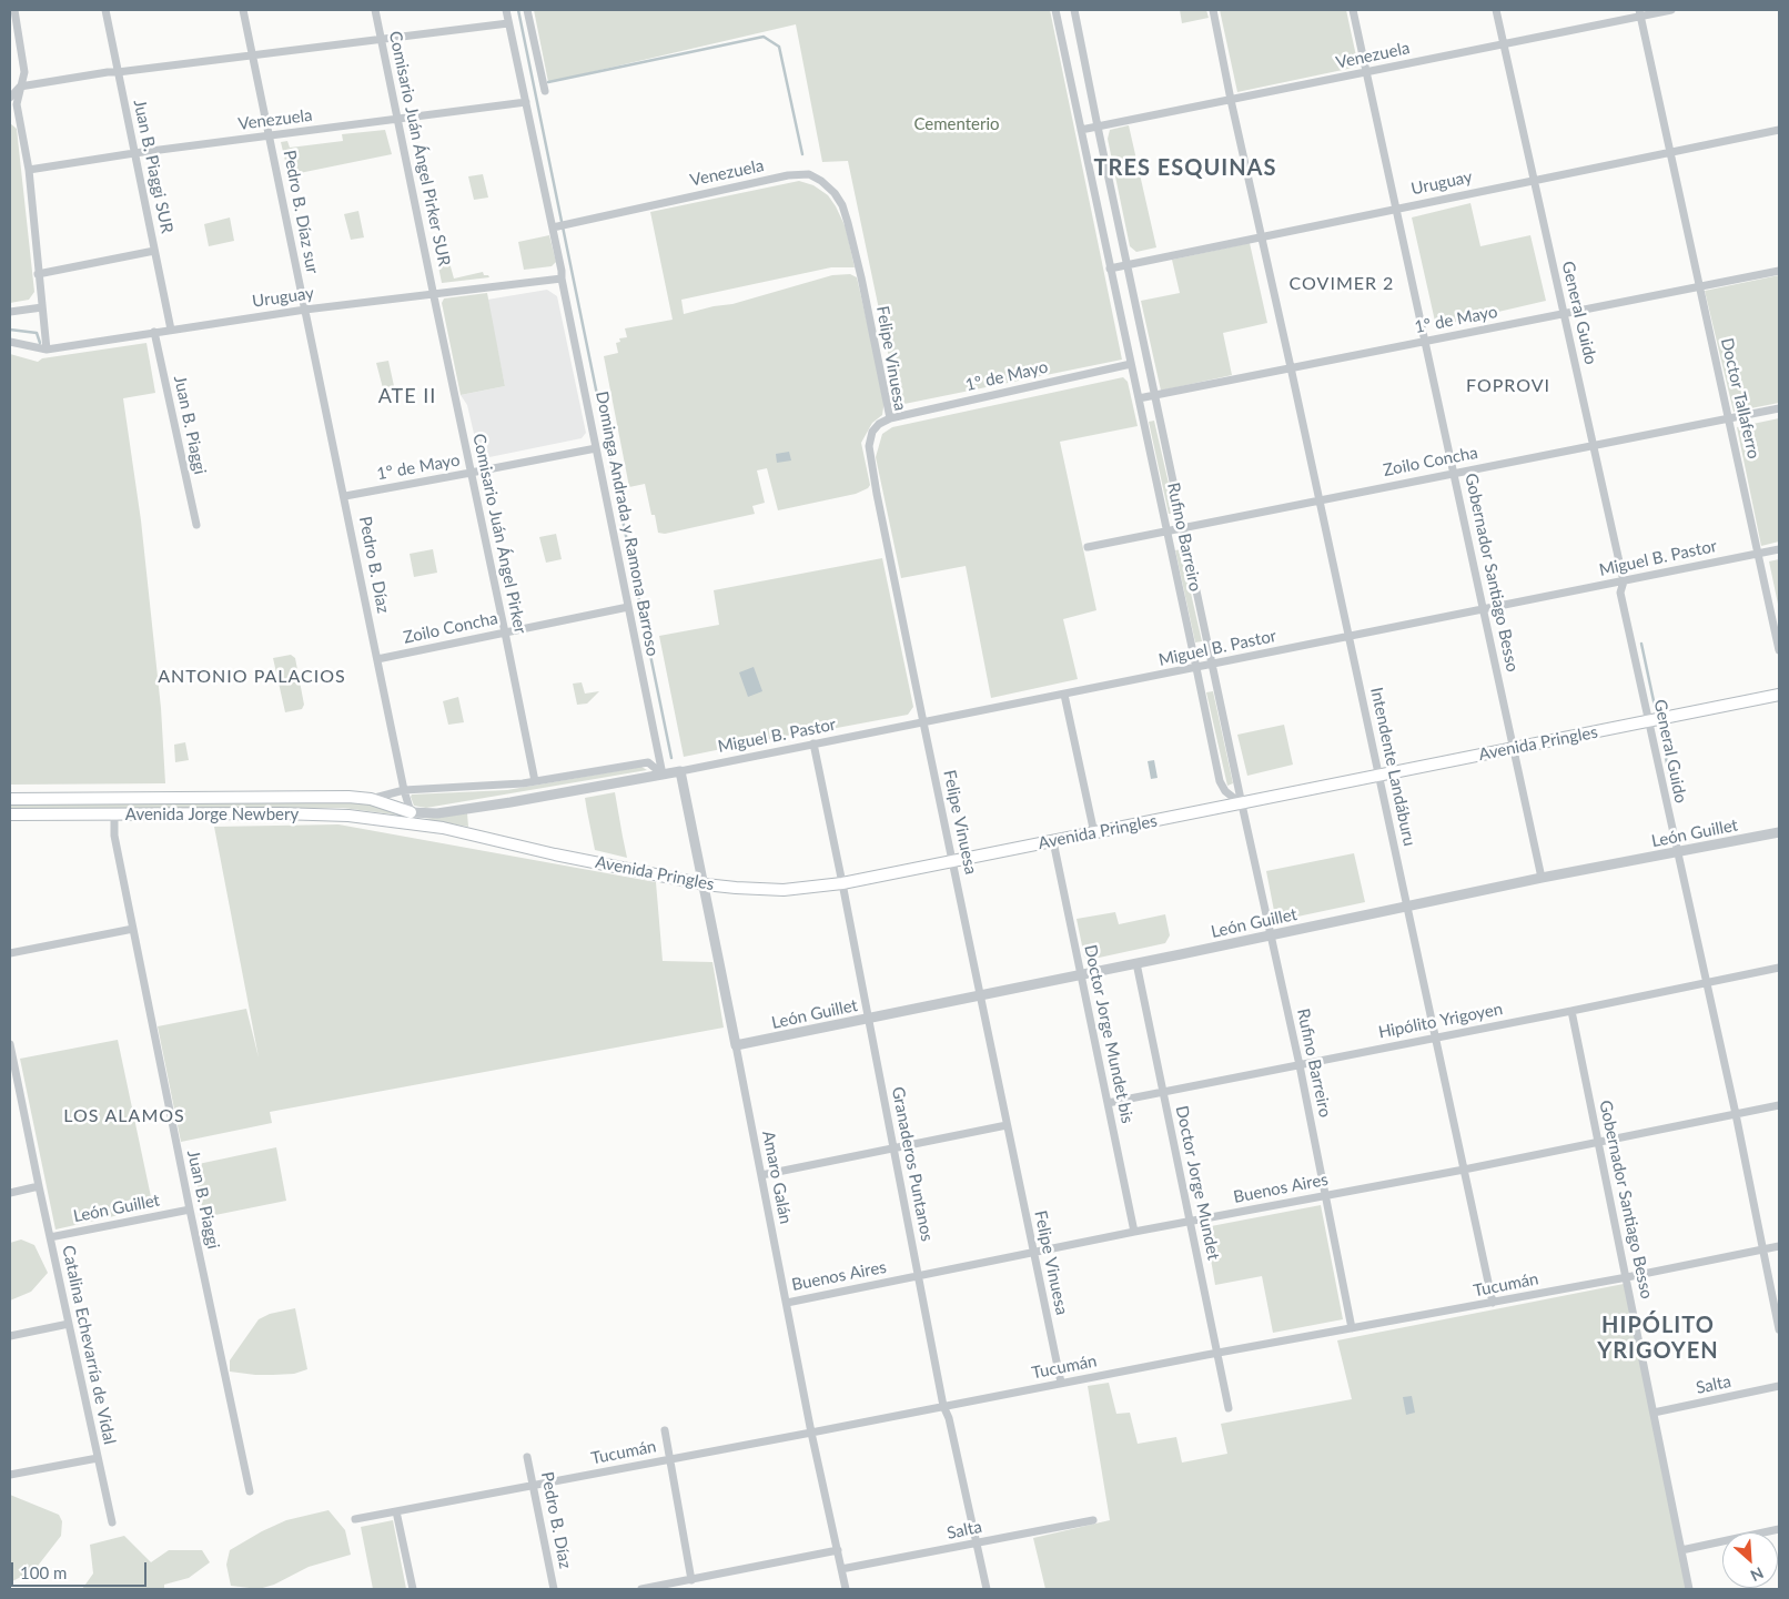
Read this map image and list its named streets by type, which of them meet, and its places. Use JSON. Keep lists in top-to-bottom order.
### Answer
{
  "streets": {
    "main road": ["Avenida Pringles", "Avenida Jorge Newbery"],
    "street": [
      "Venezuela",
      "Comisario Juán Ángel Pirker SUR",
      "Juan B. Piaggi SUR",
      "Uruguay",
      "Pedro B. Díaz sur",
      "General Guido",
      "1º de Mayo",
      "Felipe Vinuesa",
      "Doctor Tallaferro",
      "Juan B. Piaggi",
      "Zoilo Concha",
      "Dominga Andrada y Ramona Barroso",
      "Comisario Juán Ángel Pirker",
      "Rufino Barreiro",
      "Miguel B. Pastor",
      "Pedro B. Díaz",
      "Gobernador Santiago Besso",
      "Intendente Landáburu",
      "León Guillet",
      "Hipólito Yrigoyen",
      "Doctor Jorge Mundet bis",
      "Granaderos Puntanos",
      "Amaro Galán",
      "Doctor Jorge Mundet",
      "Buenos Aires",
      "Tucumán",
      "Catalina Echevarría de Vidal",
      "Salta"
    ]
  },
  "crossings": [
    ["Venezuela", "Comisario Juán Ángel Pirker SUR"],
    ["Venezuela", "Juan B. Piaggi SUR"],
    ["Venezuela", "Pedro B. Díaz sur"],
    ["Venezuela", "General Guido"],
    ["Venezuela", "Felipe Vinuesa"],
    ["Venezuela", "Doctor Tallaferro"],
    ["Venezuela", "Dominga Andrada y Ramona Barroso"],
    ["Venezuela", "Rufino Barreiro"],
    ["Venezuela", "Gobernador Santiago Besso"],
    ["Venezuela", "Intendente Landáburu"],
    ["Comisario Juán Ángel Pirker SUR", "Uruguay"],
    ["Comisario Juán Ángel Pirker SUR", "Comisario Juán Ángel Pirker"],
    ["Juan B. Piaggi SUR", "Uruguay"],
    ["Uruguay", "Pedro B. Díaz sur"],
    ["Uruguay", "General Guido"],
    ["Uruguay", "Doctor Tallaferro"],
    ["Uruguay", "Juan B. Piaggi"],
    ["Uruguay", "Dominga Andrada y Ramona Barroso"],
    ["Uruguay", "Comisario Juán Ángel Pirker"],
    ["Uruguay", "Rufino Barreiro"],
    ["Uruguay", "Pedro B. Díaz"],
    ["Uruguay", "Gobernador Santiago Besso"],
    ["Uruguay", "Intendente Landáburu"],
    ["Pedro B. Díaz sur", "Pedro B. Díaz"],
    ["General Guido", "1º de Mayo"],
    ["General Guido", "Zoilo Concha"],
    ["General Guido", "Miguel B. Pastor"],
    ["General Guido", "Avenida Pringles"],
    ["General Guido", "León Guillet"],
    ["General Guido", "Hipólito Yrigoyen"],
    ["General Guido", "Buenos Aires"],
    ["General Guido", "Tucumán"],
    ["1º de Mayo", "Felipe Vinuesa"],
    ["1º de Mayo", "Doctor Tallaferro"],
    ["1º de Mayo", "Dominga Andrada y Ramona Barroso"],
    ["1º de Mayo", "Comisario Juán Ángel Pirker"],
    ["1º de Mayo", "Rufino Barreiro"],
    ["1º de Mayo", "Pedro B. Díaz"],
    ["1º de Mayo", "Gobernador Santiago Besso"],
    ["1º de Mayo", "Intendente Landáburu"],
    ["Felipe Vinuesa", "Miguel B. Pastor"],
    ["Felipe Vinuesa", "Avenida Pringles"],
    ["Felipe Vinuesa", "León Guillet"],
    ["Felipe Vinuesa", "Buenos Aires"],
    ["Felipe Vinuesa", "Tucumán"],
    ["Doctor Tallaferro", "Zoilo Concha"],
    ["Doctor Tallaferro", "Miguel B. Pastor"],
    ["Juan B. Piaggi", "Avenida Jorge Newbery"],
    ["Juan B. Piaggi", "León Guillet"],
    ["Zoilo Concha", "Dominga Andrada y Ramona Barroso"],
    ["Zoilo Concha", "Comisario Juán Ángel Pirker"],
    ["Zoilo Concha", "Rufino Barreiro"],
    ["Zoilo Concha", "Pedro B. Díaz"],
    ["Zoilo Concha", "Gobernador Santiago Besso"],
    ["Zoilo Concha", "Intendente Landáburu"],
    ["Dominga Andrada y Ramona Barroso", "Miguel B. Pastor"],
    ["Rufino Barreiro", "Miguel B. Pastor"],
    ["Rufino Barreiro", "Avenida Pringles"],
    ["Rufino Barreiro", "León Guillet"],
    ["Rufino Barreiro", "Hipólito Yrigoyen"],
    ["Rufino Barreiro", "Buenos Aires"],
    ["Rufino Barreiro", "Tucumán"],
    ["Miguel B. Pastor", "Pedro B. Díaz"],
    ["Miguel B. Pastor", "Gobernador Santiago Besso"],
    ["Miguel B. Pastor", "Intendente Landáburu"],
    ["Miguel B. Pastor", "Avenida Jorge Newbery"],
    ["Miguel B. Pastor", "Granaderos Puntanos"],
    ["Miguel B. Pastor", "Amaro Galán"],
    ["Pedro B. Díaz", "Avenida Pringles"],
    ["Pedro B. Díaz", "Avenida Jorge Newbery"],
    ["Pedro B. Díaz", "Tucumán"],
    ["Gobernador Santiago Besso", "Avenida Pringles"],
    ["Gobernador Santiago Besso", "León Guillet"],
    ["Gobernador Santiago Besso", "Hipólito Yrigoyen"],
    ["Gobernador Santiago Besso", "Buenos Aires"],
    ["Gobernador Santiago Besso", "Tucumán"],
    ["Gobernador Santiago Besso", "Salta"],
    ["Avenida Pringles", "Intendente Landáburu"],
    ["Avenida Pringles", "Avenida Jorge Newbery"],
    ["Avenida Pringles", "Doctor Jorge Mundet bis"],
    ["Avenida Pringles", "Granaderos Puntanos"],
    ["Avenida Pringles", "Amaro Galán"],
    ["Intendente Landáburu", "León Guillet"],
    ["Intendente Landáburu", "Hipólito Yrigoyen"],
    ["Intendente Landáburu", "Buenos Aires"],
    ["Intendente Landáburu", "Tucumán"],
    ["León Guillet", "Doctor Jorge Mundet bis"],
    ["León Guillet", "Granaderos Puntanos"],
    ["León Guillet", "Amaro Galán"],
    ["León Guillet", "Doctor Jorge Mundet"],
    ["León Guillet", "Catalina Echevarría de Vidal"],
    ["Hipólito Yrigoyen", "Doctor Jorge Mundet bis"],
    ["Hipólito Yrigoyen", "Doctor Jorge Mundet"],
    ["Doctor Jorge Mundet bis", "Buenos Aires"],
    ["Granaderos Puntanos", "Buenos Aires"],
    ["Granaderos Puntanos", "Tucumán"],
    ["Granaderos Puntanos", "Salta"],
    ["Amaro Galán", "Buenos Aires"],
    ["Amaro Galán", "Tucumán"],
    ["Amaro Galán", "Salta"],
    ["Doctor Jorge Mundet", "Buenos Aires"],
    ["Doctor Jorge Mundet", "Tucumán"]
  ],
  "districts": [
    "TRES ESQUINAS",
    "COVIMER 2",
    "FOPROVI",
    "ATE II",
    "ANTONIO PALACIOS",
    "LOS ALAMOS",
    "HIPÓLITO YRIGOYEN"
  ],
  "parks": ["Cementerio"],
  "scale_bar": "100 m",
  "north": "bottom right"
}
